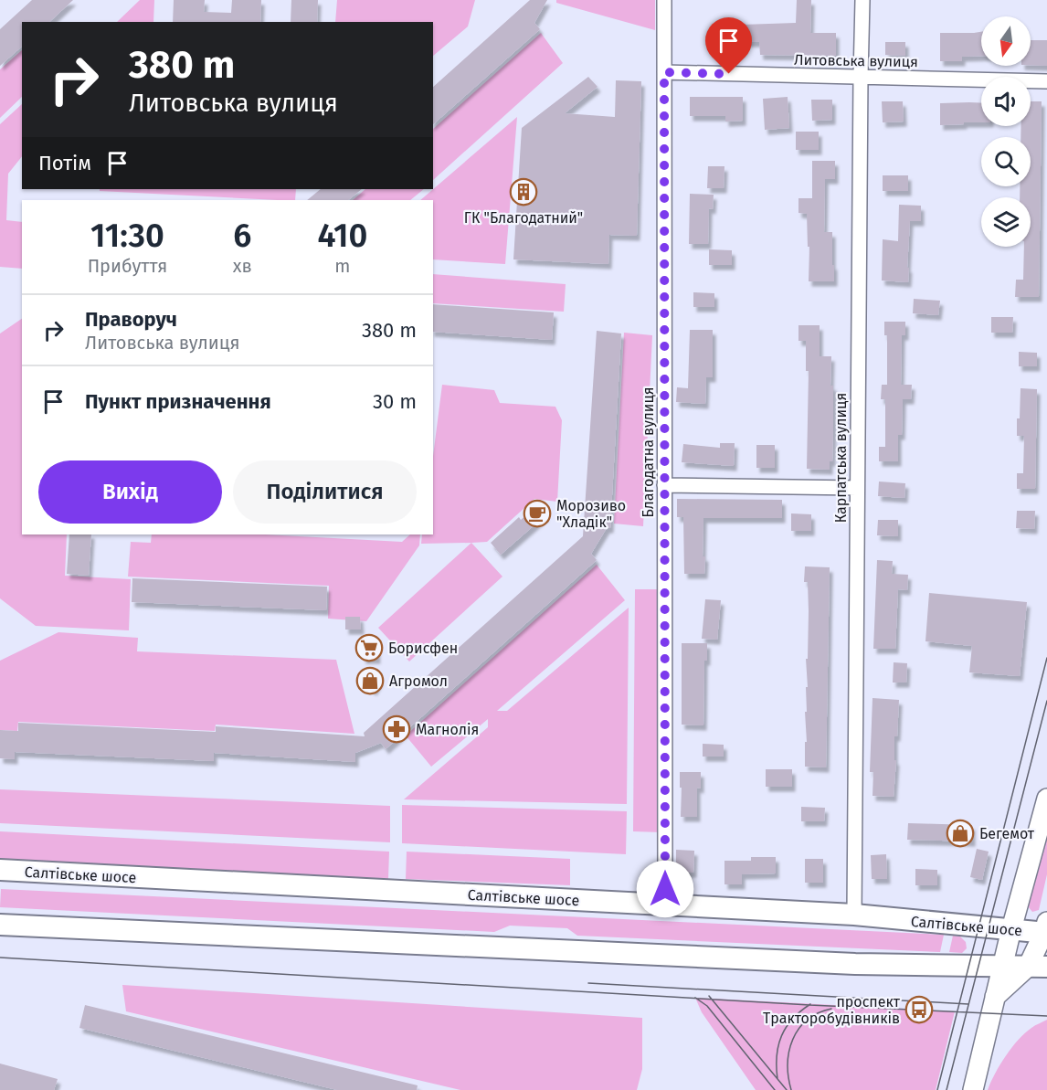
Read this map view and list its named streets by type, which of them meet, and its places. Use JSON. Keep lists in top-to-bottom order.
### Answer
{
  "streets": {
    "main road": ["Салтівське шосе"],
    "street": ["Литовська вулиця", "Благодатна вулиця", "Карпатська вулиця"]
  },
  "crossings": [
    ["Литовська вулиця", "Благодатна вулиця"],
    ["Литовська вулиця", "Карпатська вулиця"],
    ["Благодатна вулиця", "Салтівське шосе"],
    ["Карпатська вулиця", "Салтівське шосе"]
  ],
  "places": {
    "building": ["ГК \"Благодатний\""],
    "cafe": ["Морозиво \"Хладік\""],
    "supermarket": ["Борисфен"],
    "shop": ["Агромол", "Бегемот"],
    "pharmacy": ["Магнолія"],
    "bus stop": ["проспект Тракторобудівників"]
  },
  "north": "bottom",
  "page": {
    "turn": ["380 m", "Литовська вулиця"],
    "then": "Потім",
    "eta": [
      "11:30",
      "Прибуття",
      "6",
      "хв",
      "410",
      "m"
    ],
    "list": [
      {
        "name": "Праворуч",
        "note": "Литовська вулиця",
        "value": "380 m"
      },
      {
        "name": "Пункт призначення",
        "value": "30 m"
      }
    ],
    "buttons": ["Вихід", "Поділитися"]
  }
}
